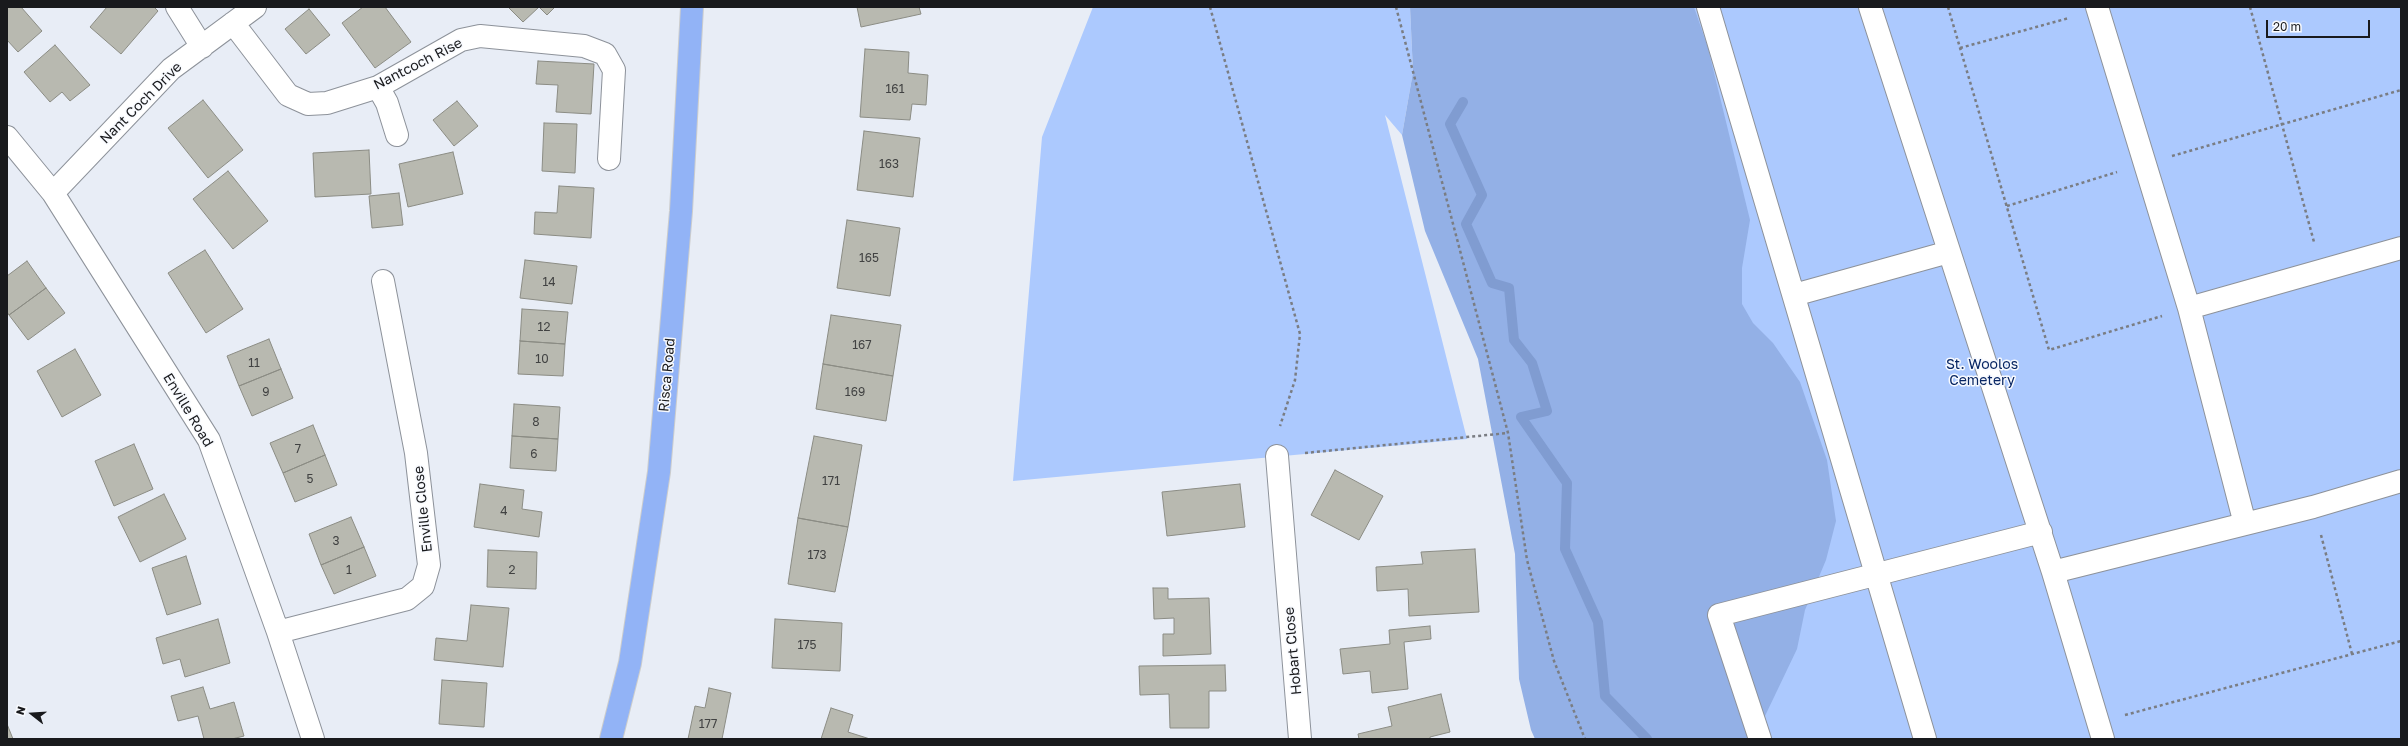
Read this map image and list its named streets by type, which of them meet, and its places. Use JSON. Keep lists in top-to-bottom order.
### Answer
{
  "streets": {
    "main road": ["Risca Road"],
    "street": [
      "Nantcoch Rise",
      "Nant Coch Drive",
      "Enville Road",
      "Enville Close",
      "Hobart Close"
    ]
  },
  "crossings": [
    ["Nantcoch Rise", "Nant Coch Drive"],
    ["Nant Coch Drive", "Enville Road"],
    ["Enville Road", "Enville Close"]
  ],
  "parks": ["St. Woolos Cemetery"],
  "house_numbers": [
    "161",
    "163",
    "165",
    "14",
    "12",
    "167",
    "10",
    "11",
    "9",
    "169",
    "8",
    "7",
    "6",
    "5",
    "171",
    "4",
    "3",
    "173",
    "1",
    "2",
    "175",
    "177"
  ],
  "scale_bar": "20 m",
  "north": "left"
}
